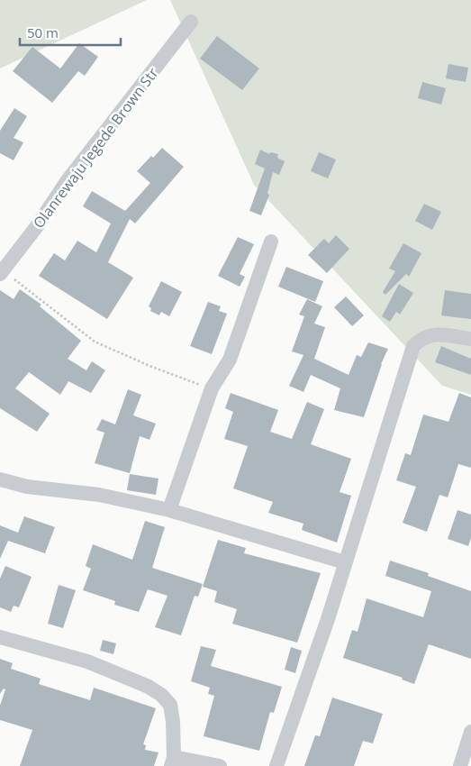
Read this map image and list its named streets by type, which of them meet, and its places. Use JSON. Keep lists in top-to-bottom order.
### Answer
{
  "streets": {
    "street": ["Olanrewaju Jegede Brown Str"]
  },
  "scale_bar": "50 m"
}
